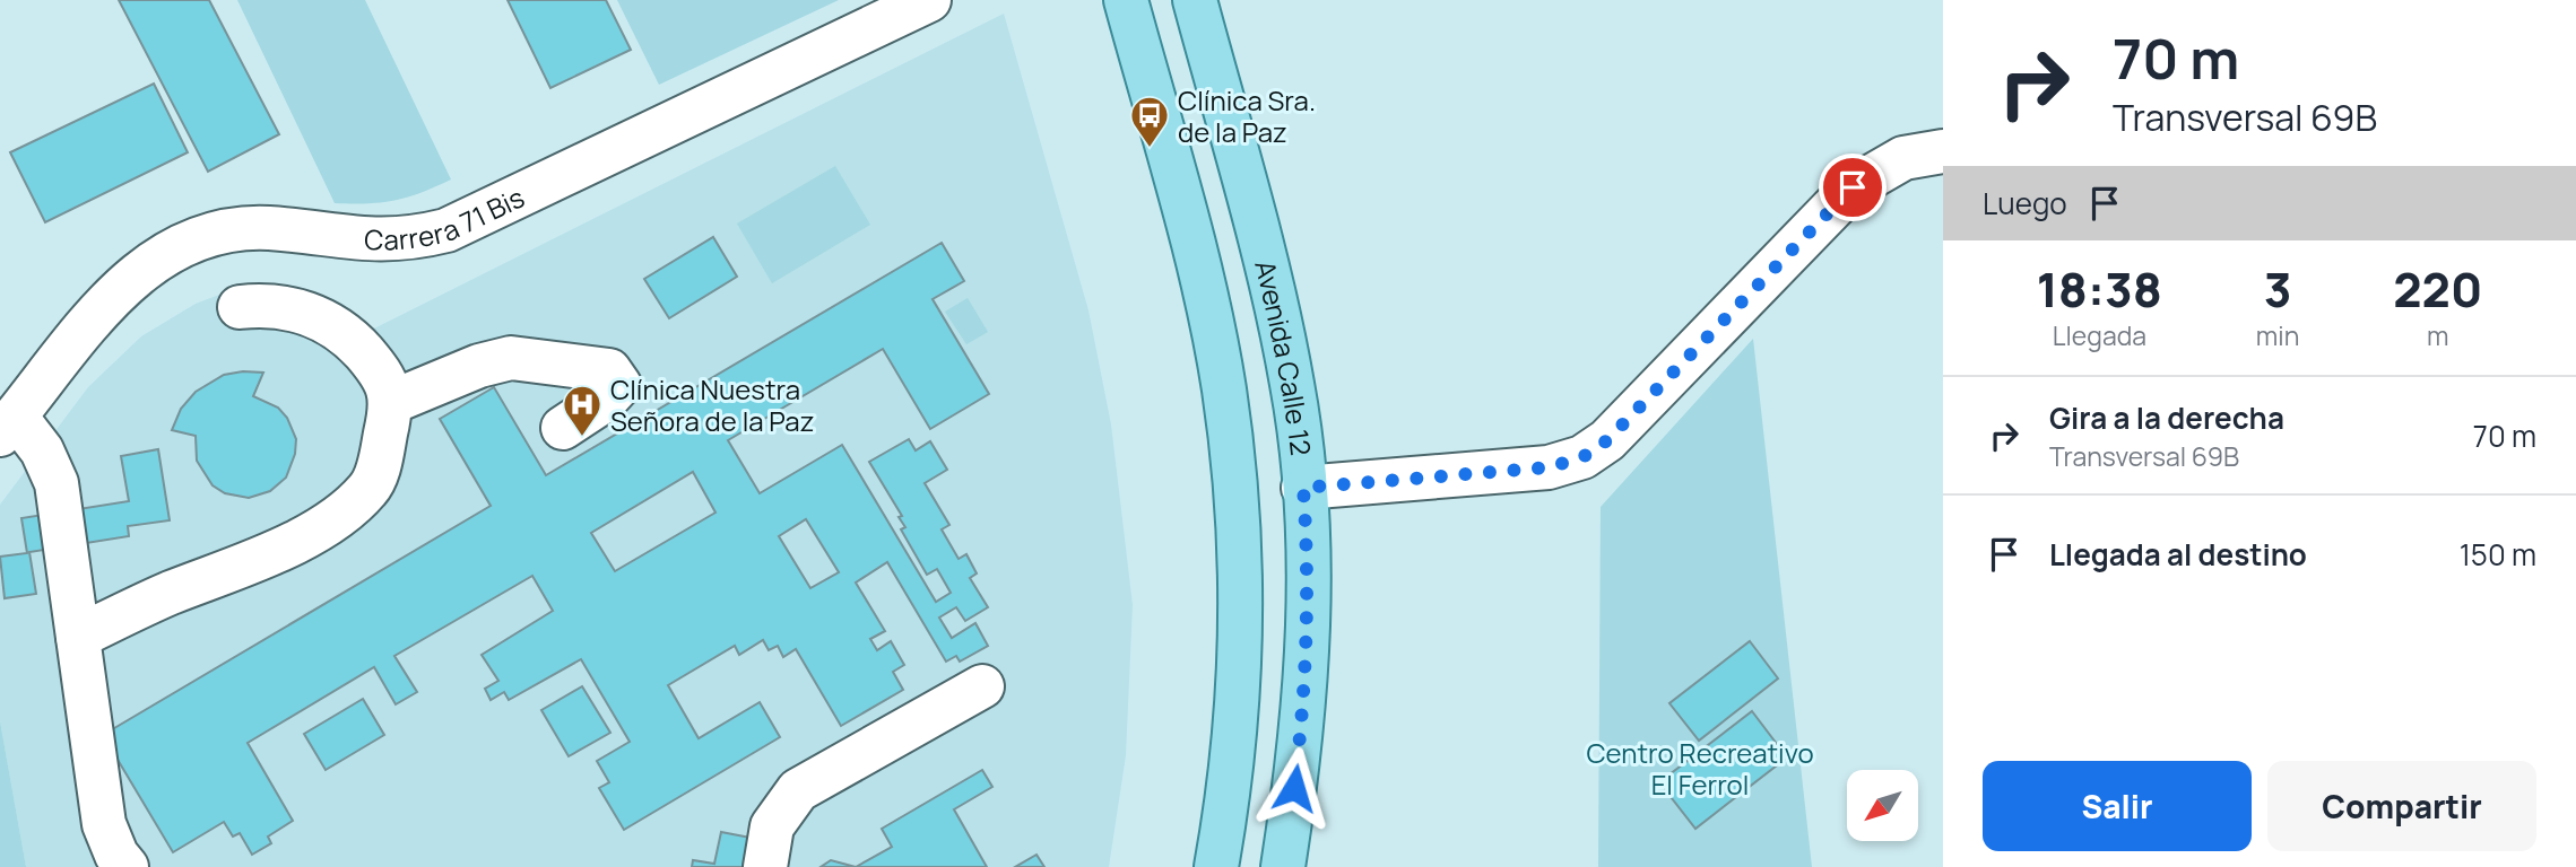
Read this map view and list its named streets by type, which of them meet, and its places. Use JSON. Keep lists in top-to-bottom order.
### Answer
{
  "streets": {
    "main road": ["Avenida Calle 12"],
    "street": ["Carrera 71 Bis"]
  },
  "parks": ["Centro Recreativo El Ferrol"],
  "places": {
    "bus stop": ["Clínica Sra. de la Paz"],
    "hospital": ["Clínica Nuestra Señora de la Paz"]
  },
  "north": "bottom left",
  "page": {
    "turn": ["70 m", "Transversal 69B"],
    "then": "Luego",
    "eta": [
      "18:38",
      "Llegada",
      "3",
      "min",
      "220",
      "m"
    ],
    "list": [
      {
        "name": "Gira a la derecha",
        "note": "Transversal 69B",
        "value": "70 m"
      },
      {
        "name": "Llegada al destino",
        "value": "150 m"
      }
    ],
    "buttons": ["Salir", "Compartir"]
  }
}
